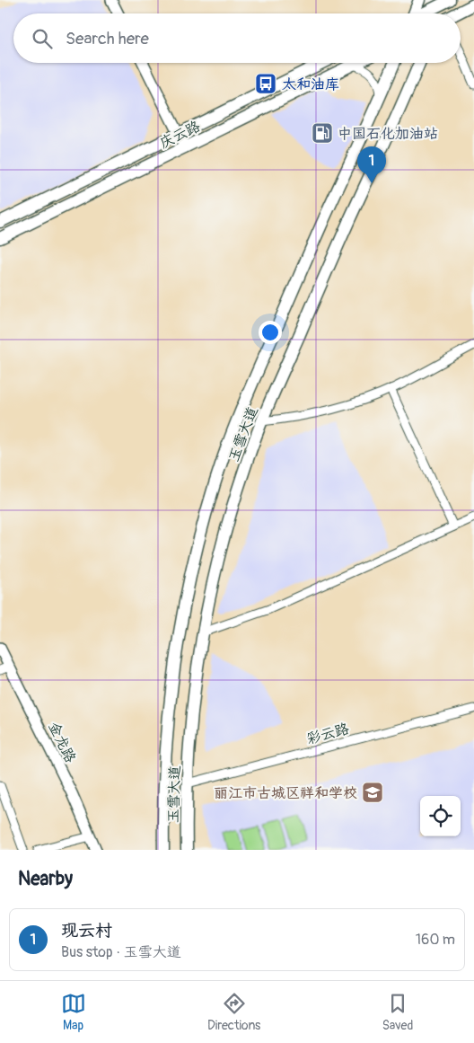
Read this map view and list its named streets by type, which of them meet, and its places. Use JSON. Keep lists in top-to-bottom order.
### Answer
{
  "streets": {
    "main road": ["庆云路", "玉雪大道"],
    "street": ["彩云路", "金龙路"]
  },
  "crossings": [
    ["玉雪大道", "彩云路"]
  ],
  "places": {
    "bus stop": ["太和油库"],
    "fuel station": ["中国石化加油站"],
    "school or university": ["丽江市古城区祥和学校"]
  },
  "page": {
    "search": "Search here",
    "pins": "1",
    "heading": "Nearby",
    "list": [
      {
        "mark": "1",
        "name": "现云村",
        "note": "Bus stop · 玉雪大道",
        "value": "160 m"
      }
    ],
    "nav": ["Map", "Directions", "Saved"]
  }
}
